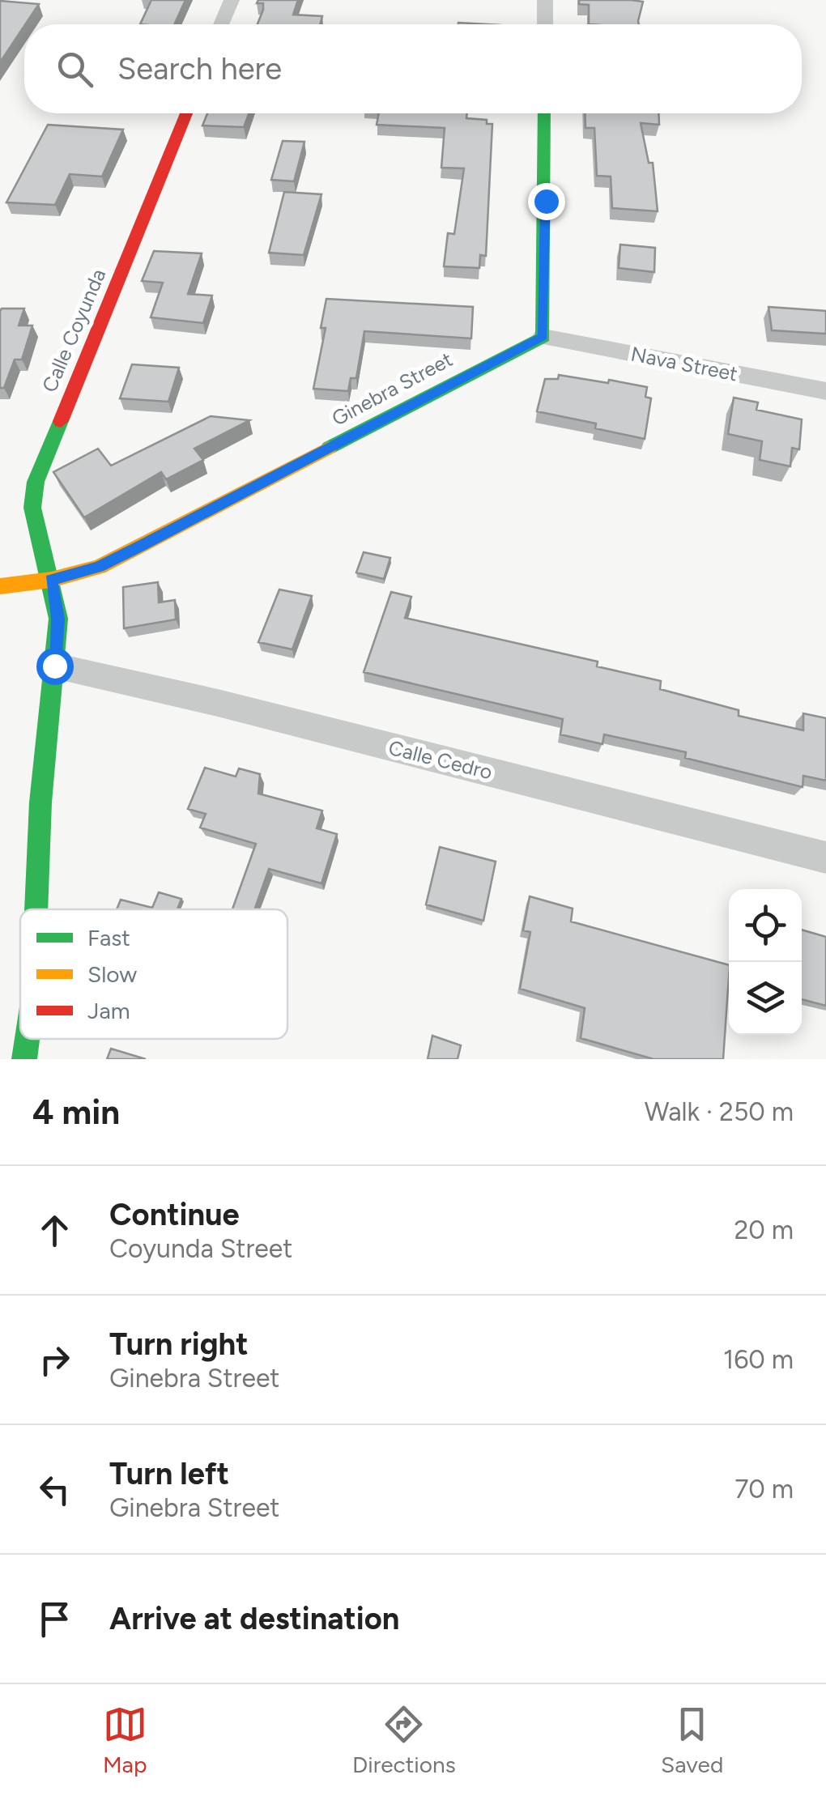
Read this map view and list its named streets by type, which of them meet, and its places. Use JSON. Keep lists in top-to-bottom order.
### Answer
{
  "streets": {
    "street": [
      "Calle Coyunda",
      "Nava Street",
      "Ginebra Street",
      "Calle Cedro"
    ]
  },
  "crossings": [
    ["Calle Coyunda", "Ginebra Street"],
    ["Calle Coyunda", "Calle Cedro"],
    ["Nava Street", "Ginebra Street"]
  ],
  "legend": ["Fast", "Slow", "Jam"],
  "page": {
    "search": "Search here",
    "heading": ["4 min", "Walk · 250 m"],
    "list": [
      ["Continue", "Coyunda Street", "20 m"],
      ["Turn right", "Ginebra Street", "160 m"],
      ["Turn left", "Ginebra Street", "70 m"],
      "Arrive at destination"
    ],
    "nav": ["Map", "Directions", "Saved"]
  }
}
